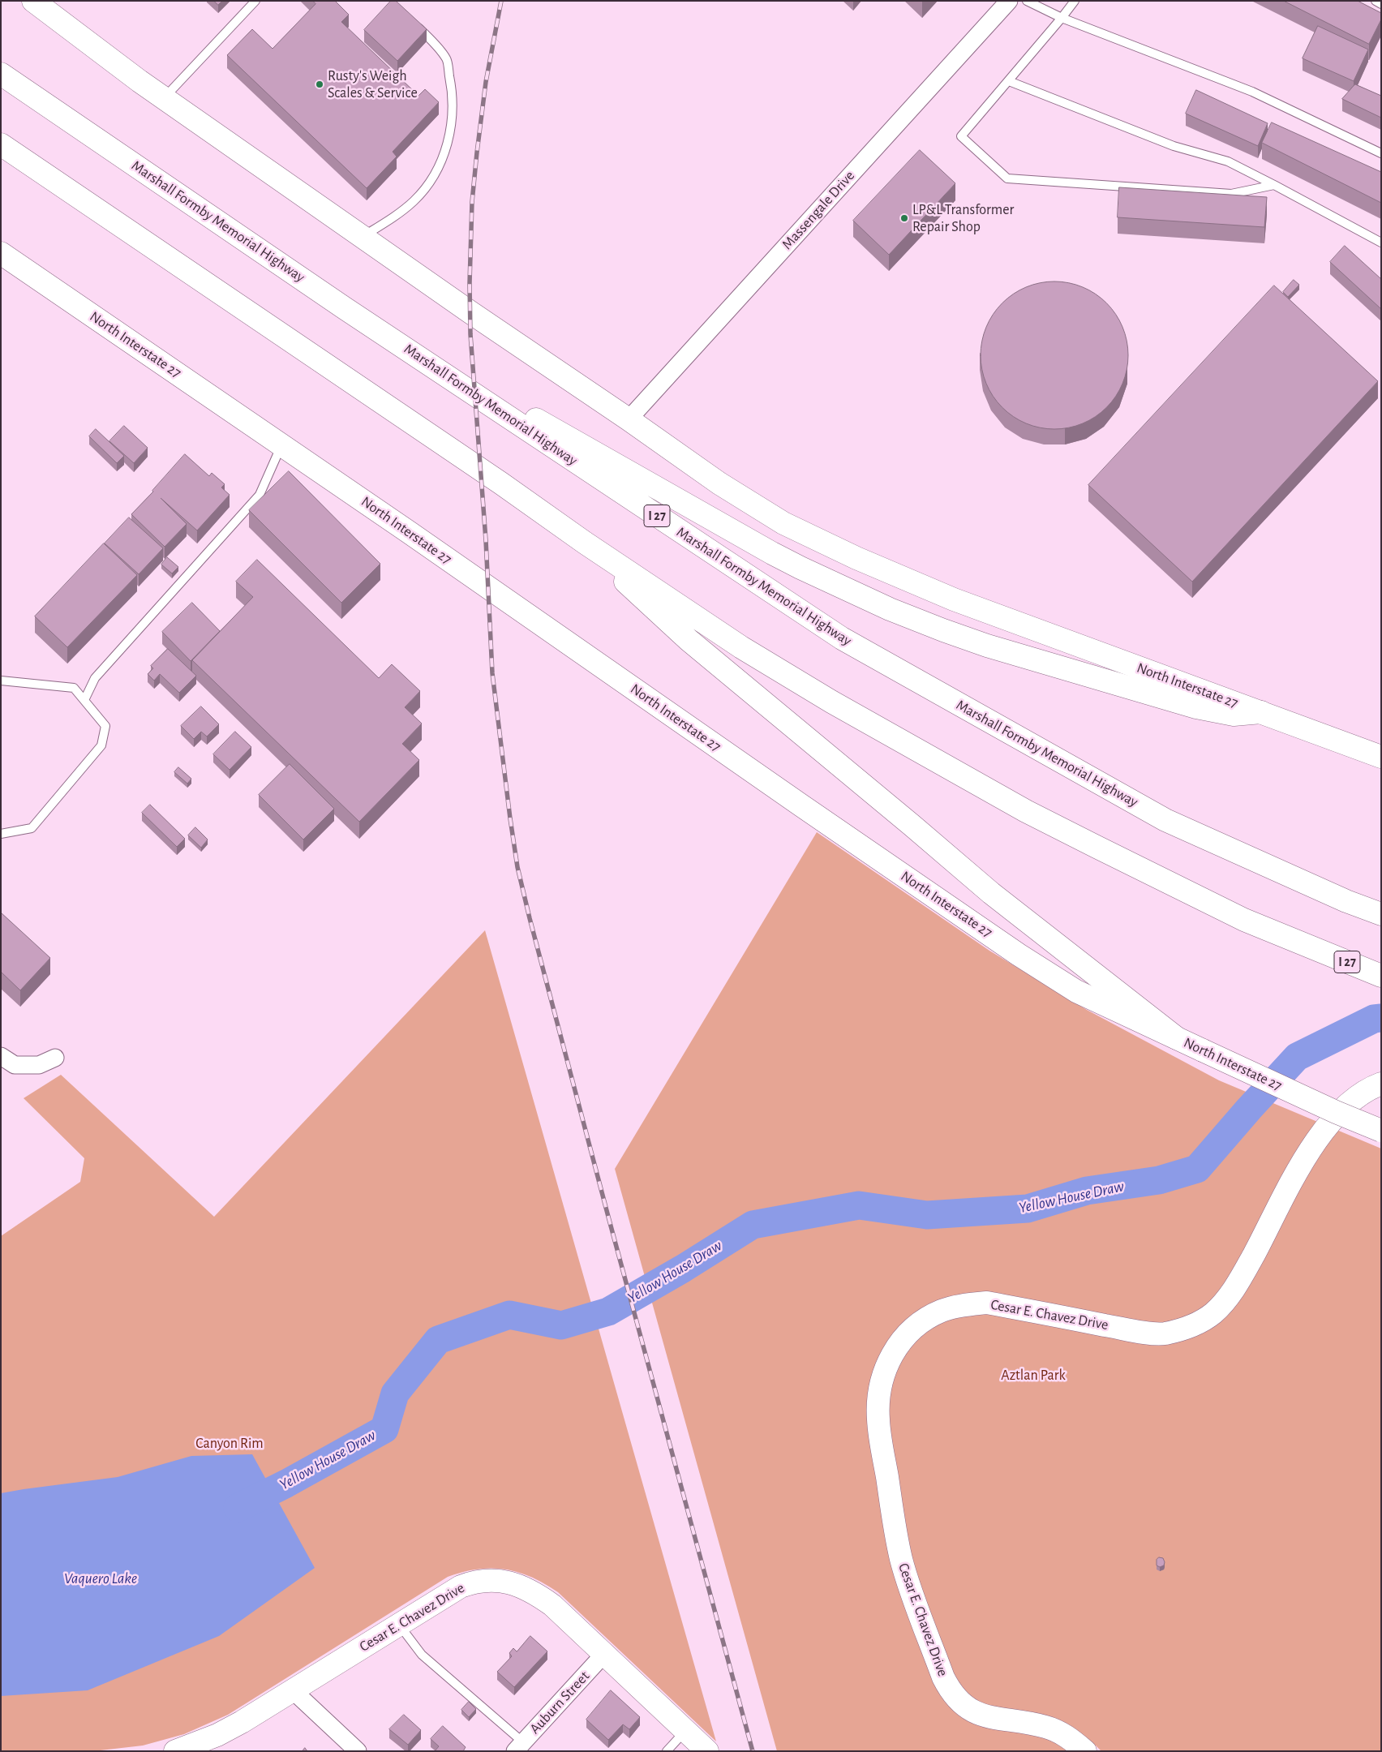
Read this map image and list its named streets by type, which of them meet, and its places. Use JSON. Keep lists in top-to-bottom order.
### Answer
{
  "streets": {
    "main road": [
      "Marshall Formby Memorial Highway",
      "North Interstate 27",
      "I 27",
      "Cesar E. Chavez Drive"
    ],
    "street": ["Massengale Drive", "Auburn Street"]
  },
  "crossings": [
    ["Massengale Drive", "North Interstate 27"],
    ["Cesar E. Chavez Drive", "Auburn Street"]
  ],
  "water": ["Yellow House Draw", "Vaquero Lake"],
  "parks": ["Aztlan Park", "Canyon Rim"],
  "places": ["Rusty's Weigh Scales & Service", "LP&L Transformer Repair Shop"]
}
